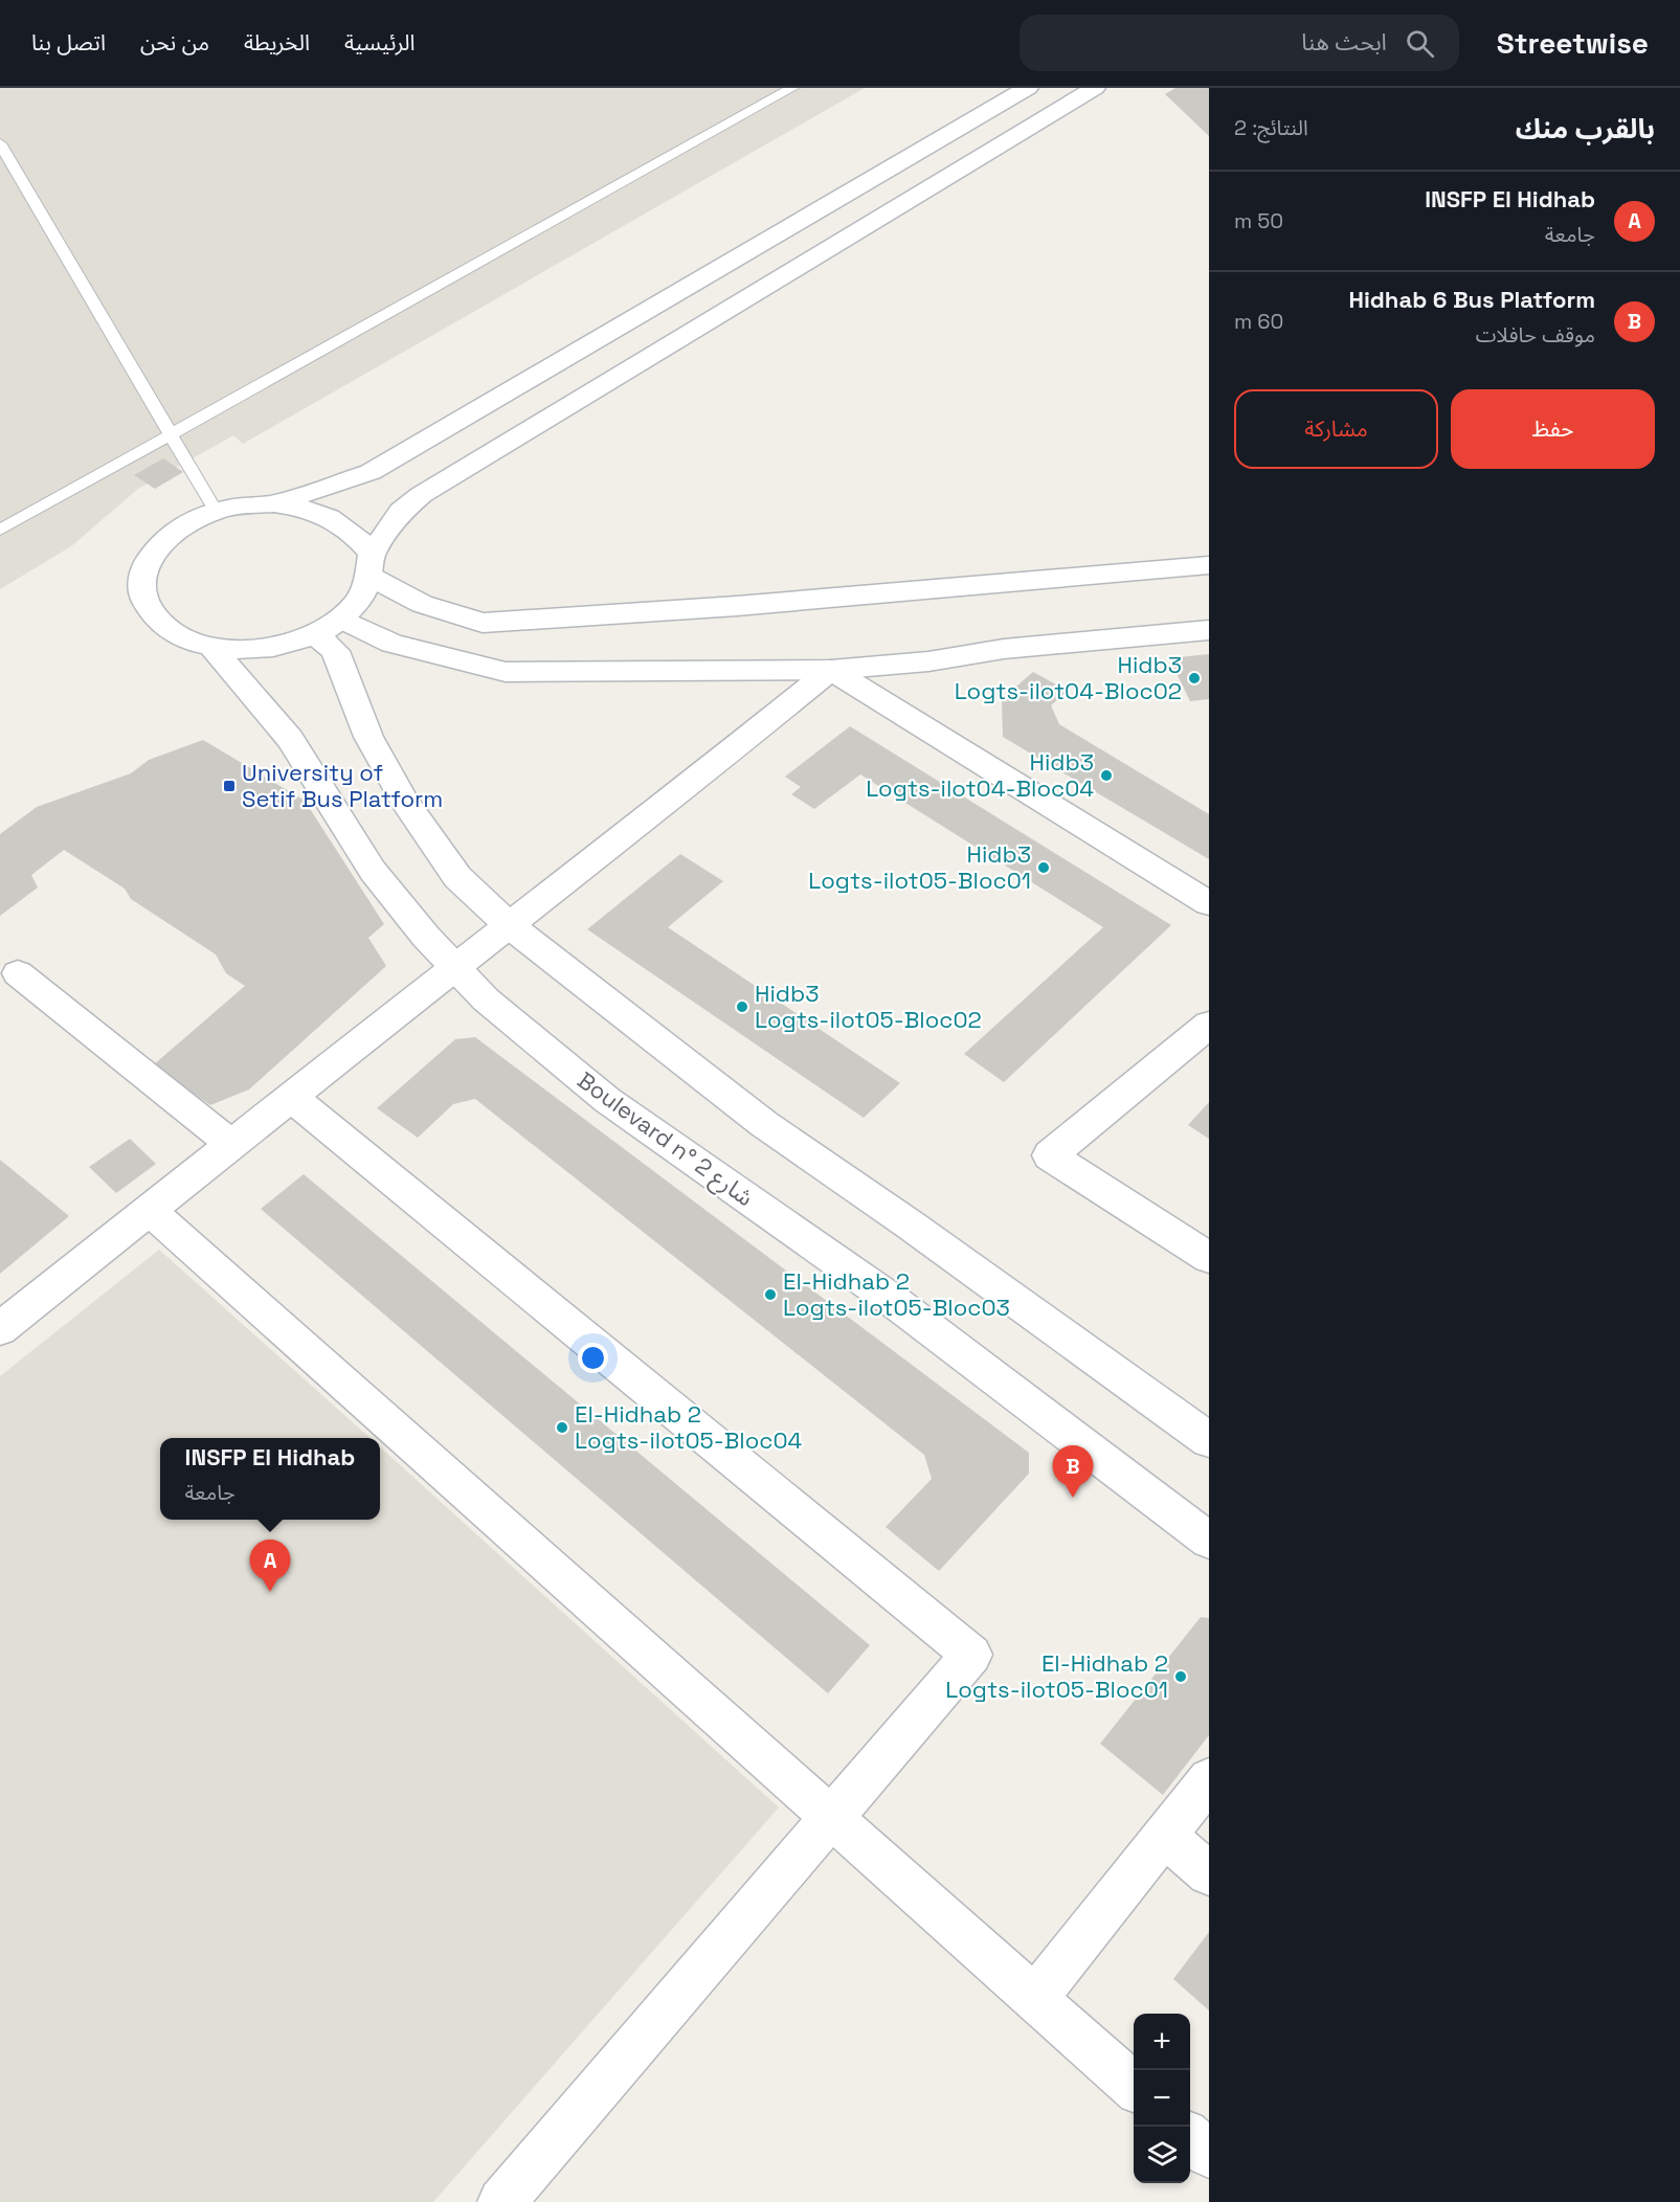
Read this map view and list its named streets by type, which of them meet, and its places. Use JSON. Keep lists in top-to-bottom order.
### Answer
{
  "streets": {
    "street": ["Boulevard n° شارع 2"]
  },
  "places": {
    "other": [
      "Hidb3 Logts-ilot04-Bloc02",
      "Hidb3 Logts-ilot04-Bloc04",
      "Hidb3 Logts-ilot05-Bloc01",
      "Hidb3 Logts-ilot05-Bloc02",
      "El-Hidhab 2 Logts-ilot05-Bloc03",
      "El-Hidhab 2 Logts-ilot05-Bloc04",
      "El-Hidhab 2 Logts-ilot05-Bloc01"
    ],
    "transit": ["University of Setif Bus Platform"]
  },
  "page": {
    "header": "Streetwise",
    "search": "ابحث هنا",
    "nav": [
      "الرئيسية",
      "الخريطة",
      "من نحن",
      "اتصل بنا"
    ],
    "heading": ["بالقرب منك", "النتائج: 2"],
    "list": [
      {
        "mark": "A",
        "name": "INSFP El Hidhab",
        "note": "جامعة",
        "value": "50 m"
      },
      {
        "mark": "B",
        "name": "Hidhab 6 Bus Platform",
        "note": "موقف حافلات",
        "value": "60 m"
      }
    ],
    "buttons": ["حفظ", "مشاركة"],
    "popup": ["INSFP El Hidhab", "جامعة"],
    "pins": ["B", "A"],
    "map_buttons": ["+", "−"]
  }
}
